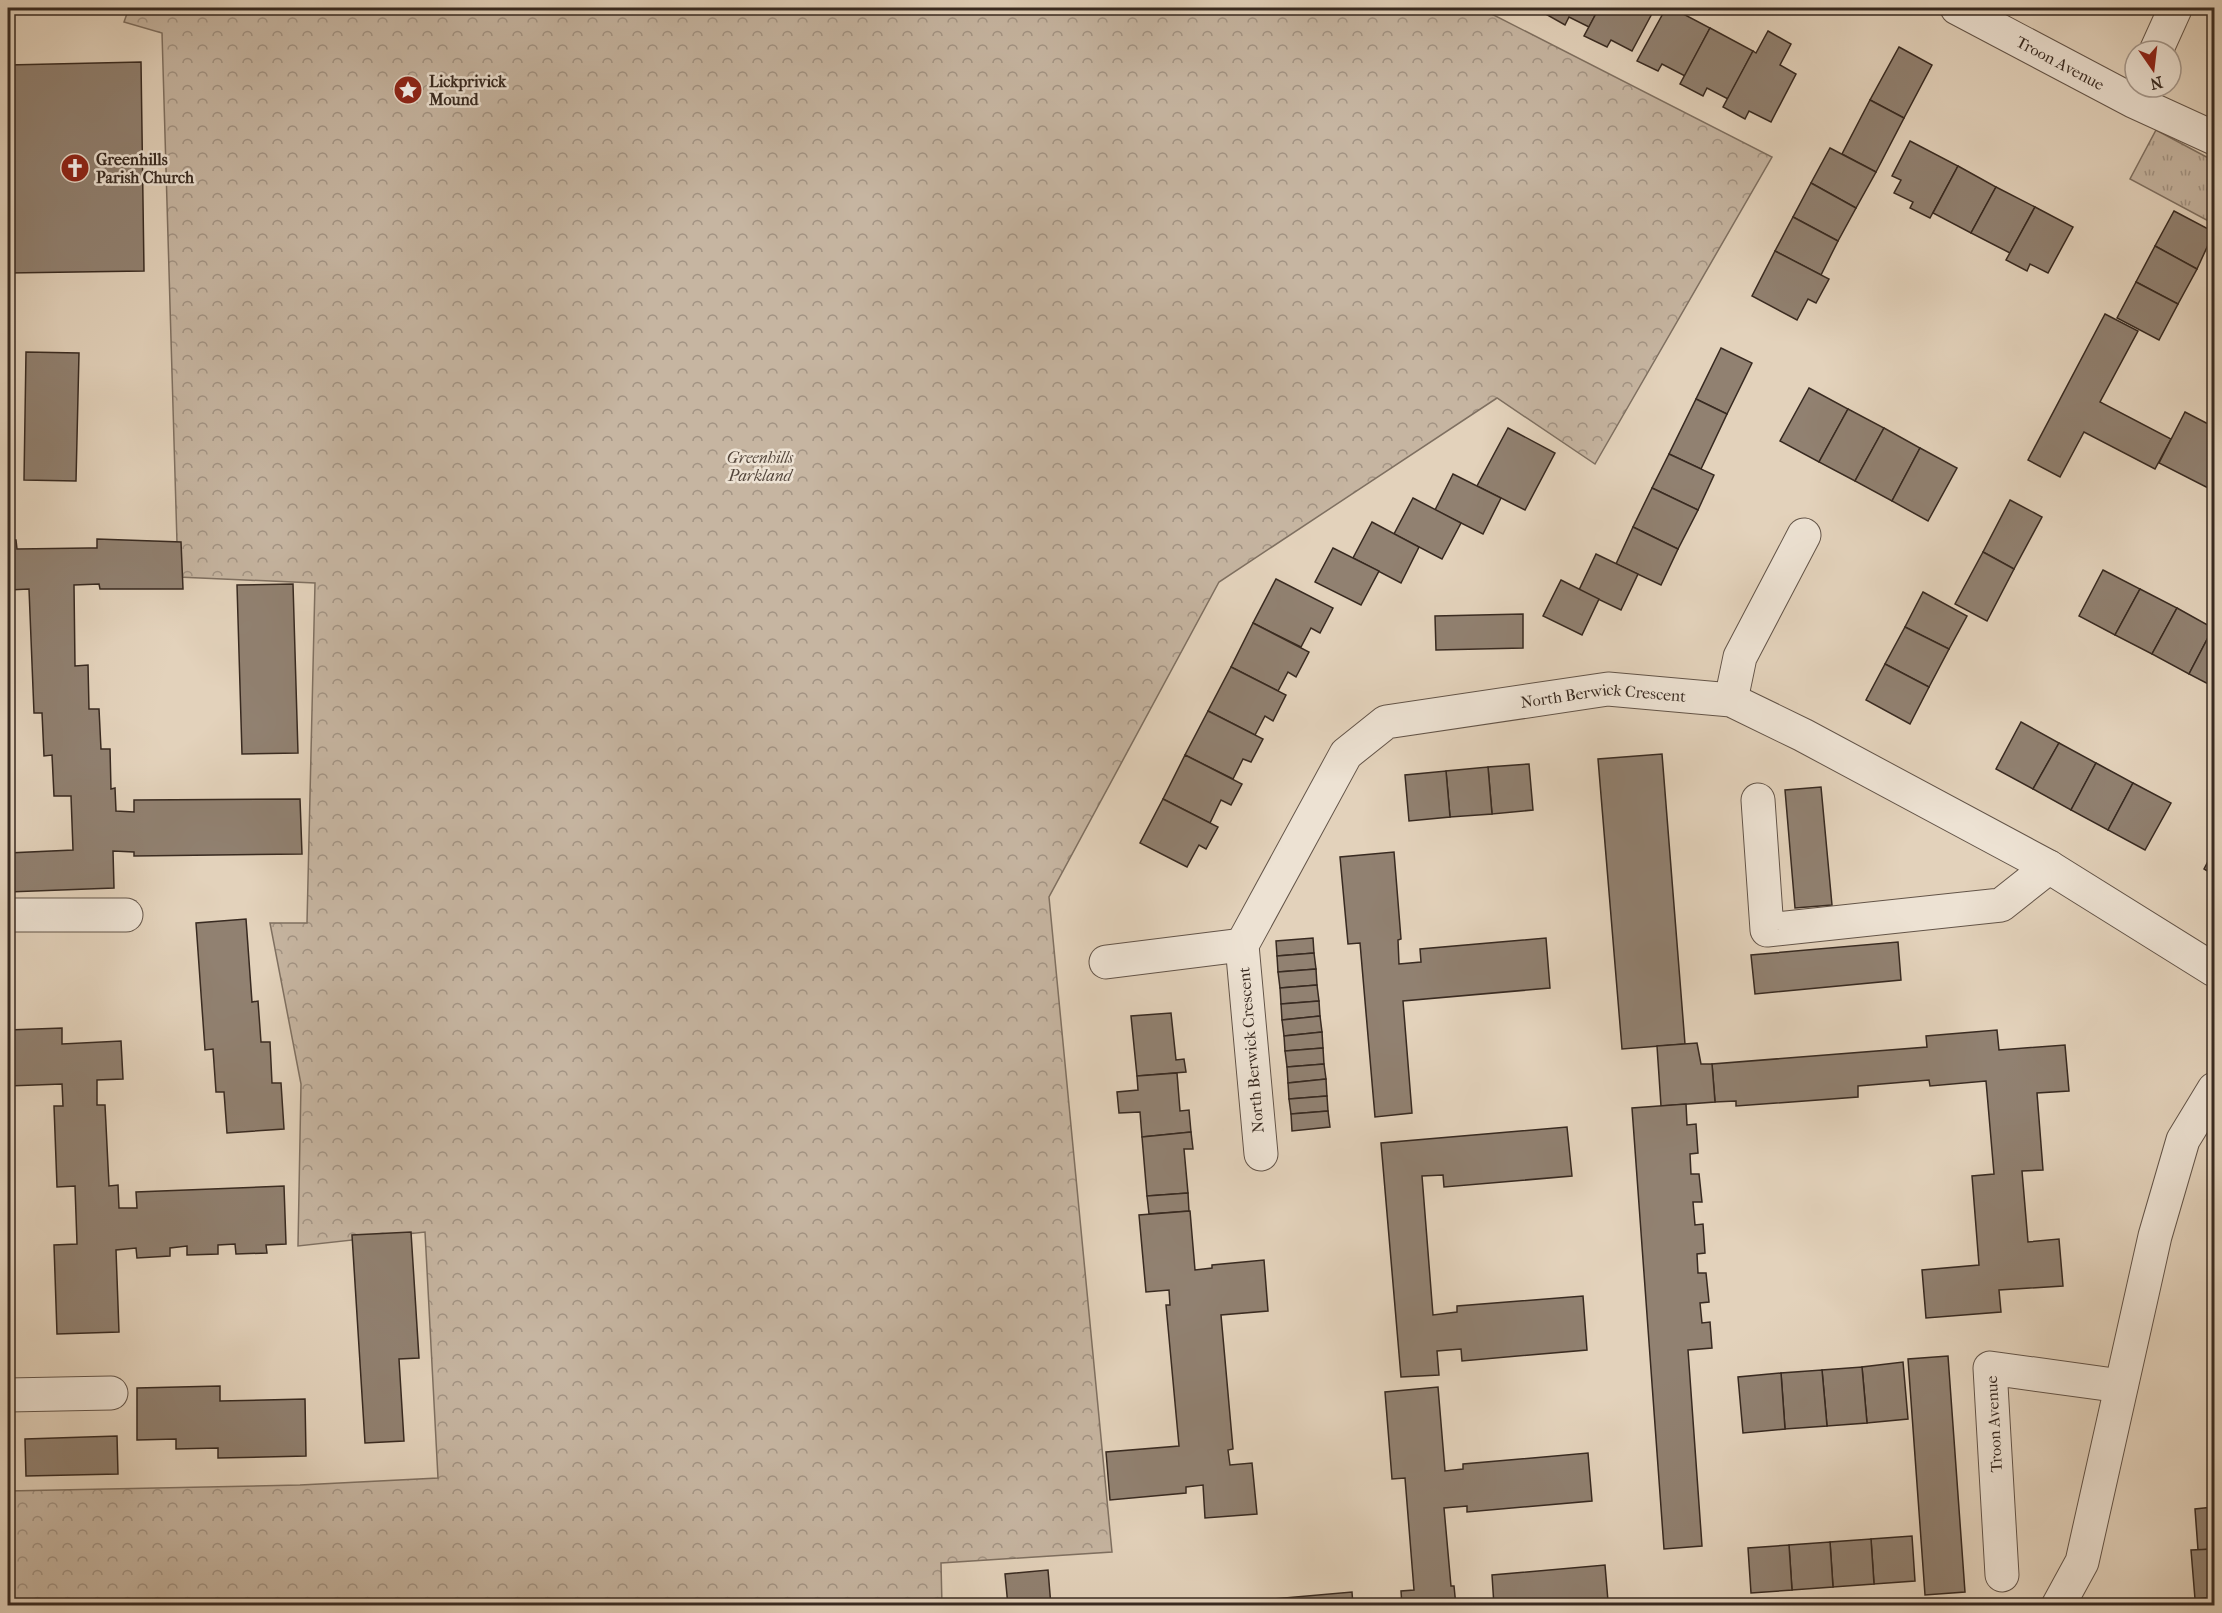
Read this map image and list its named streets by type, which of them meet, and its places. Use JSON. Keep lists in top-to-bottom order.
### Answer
{
  "streets": {
    "street": ["Troon Avenue", "North Berwick Crescent"]
  },
  "parks": ["Greenhills Parkland"],
  "places": {
    "place": ["Lickprivick Mound"],
    "church": ["Greenhills Parish Church"]
  },
  "north": "bottom"
}
